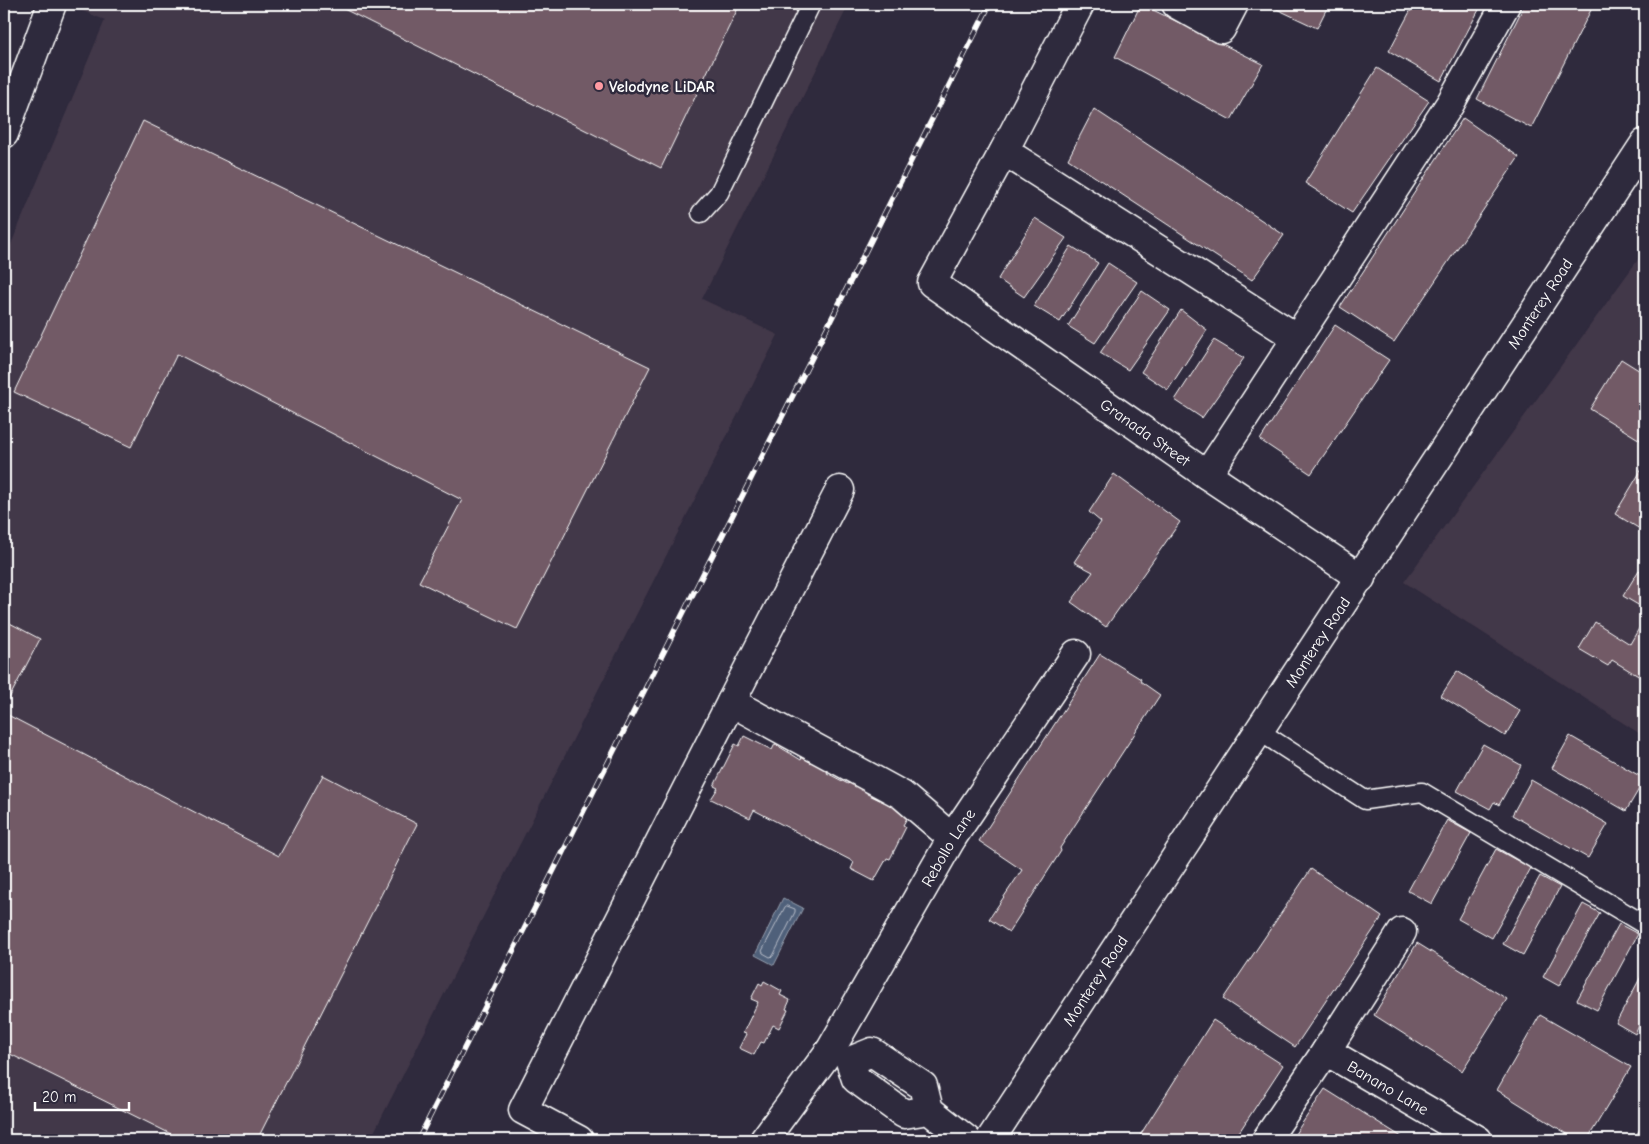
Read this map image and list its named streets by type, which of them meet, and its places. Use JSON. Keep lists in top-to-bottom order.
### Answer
{
  "streets": {
    "street": [
      "Monterey Road",
      "Granada Street",
      "Rebollo Lane",
      "Banano Lane"
    ]
  },
  "crossings": [
    ["Monterey Road", "Granada Street"]
  ],
  "places": ["Velodyne LiDAR"],
  "scale_bar": "20 m"
}
